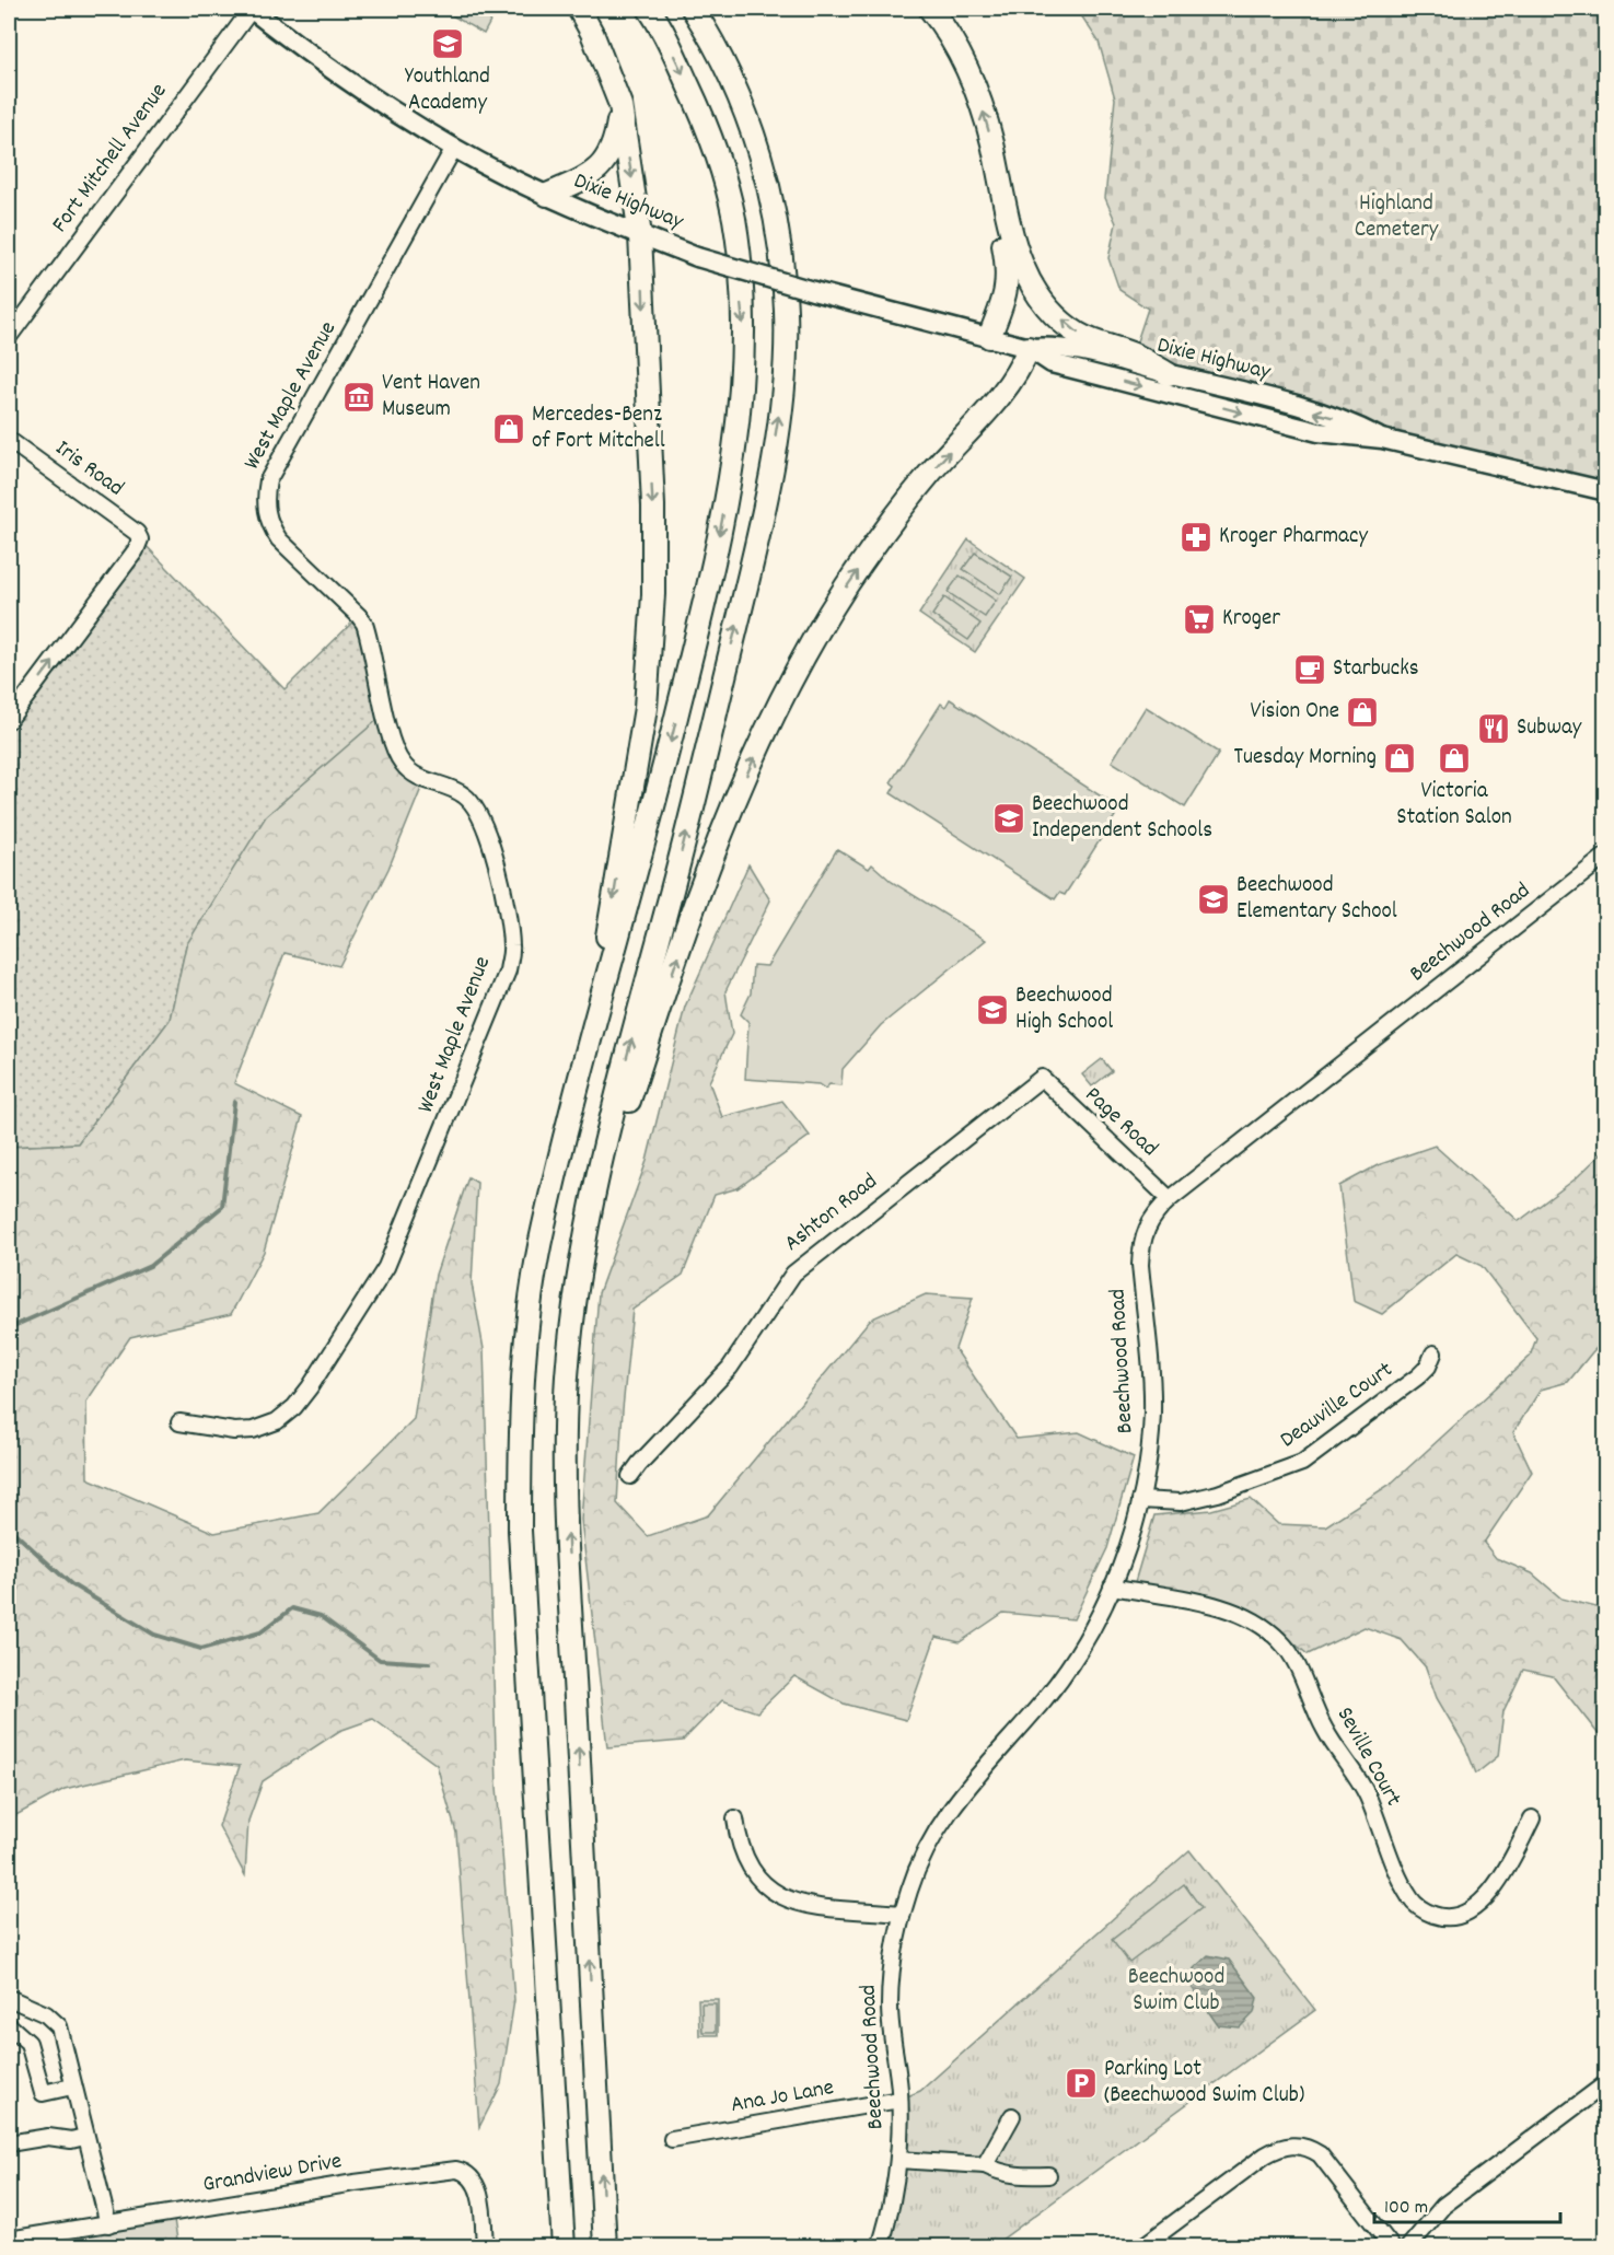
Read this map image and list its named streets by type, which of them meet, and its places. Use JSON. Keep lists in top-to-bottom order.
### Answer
{
  "streets": {
    "main road": ["Dixie Highway"],
    "street": [
      "Fort Mitchell Avenue",
      "West Maple Avenue",
      "Iris Road",
      "Beechwood Road",
      "Page Road",
      "Ashton Road",
      "Deauville Court",
      "Seville Court",
      "Ana Jo Lane",
      "Grandview Drive"
    ]
  },
  "crossings": [
    ["Fort Mitchell Avenue", "Dixie Highway"],
    ["Dixie Highway", "West Maple Avenue"],
    ["Beechwood Road", "Page Road"],
    ["Beechwood Road", "Deauville Court"],
    ["Beechwood Road", "Seville Court"],
    ["Beechwood Road", "Ana Jo Lane"],
    ["Page Road", "Ashton Road"]
  ],
  "parks": ["Highland Cemetery", "Beechwood Swim Club"],
  "places": {
    "school or university": [
      "Youthland Academy",
      "Beechwood Independent Schools",
      "Beechwood Elementary School",
      "Beechwood High School"
    ],
    "museum": ["Vent Haven Museum"],
    "shop": [
      "Mercedes-Benz of Fort Mitchell",
      "Vision One",
      "Tuesday Morning",
      "Victoria Station Salon"
    ],
    "pharmacy": ["Kroger Pharmacy"],
    "supermarket": ["Kroger"],
    "cafe": ["Starbucks"],
    "restaurant": ["Subway"],
    "parking": ["Parking Lot (Beechwood Swim Club)"]
  },
  "scale_bar": "100 m"
}
